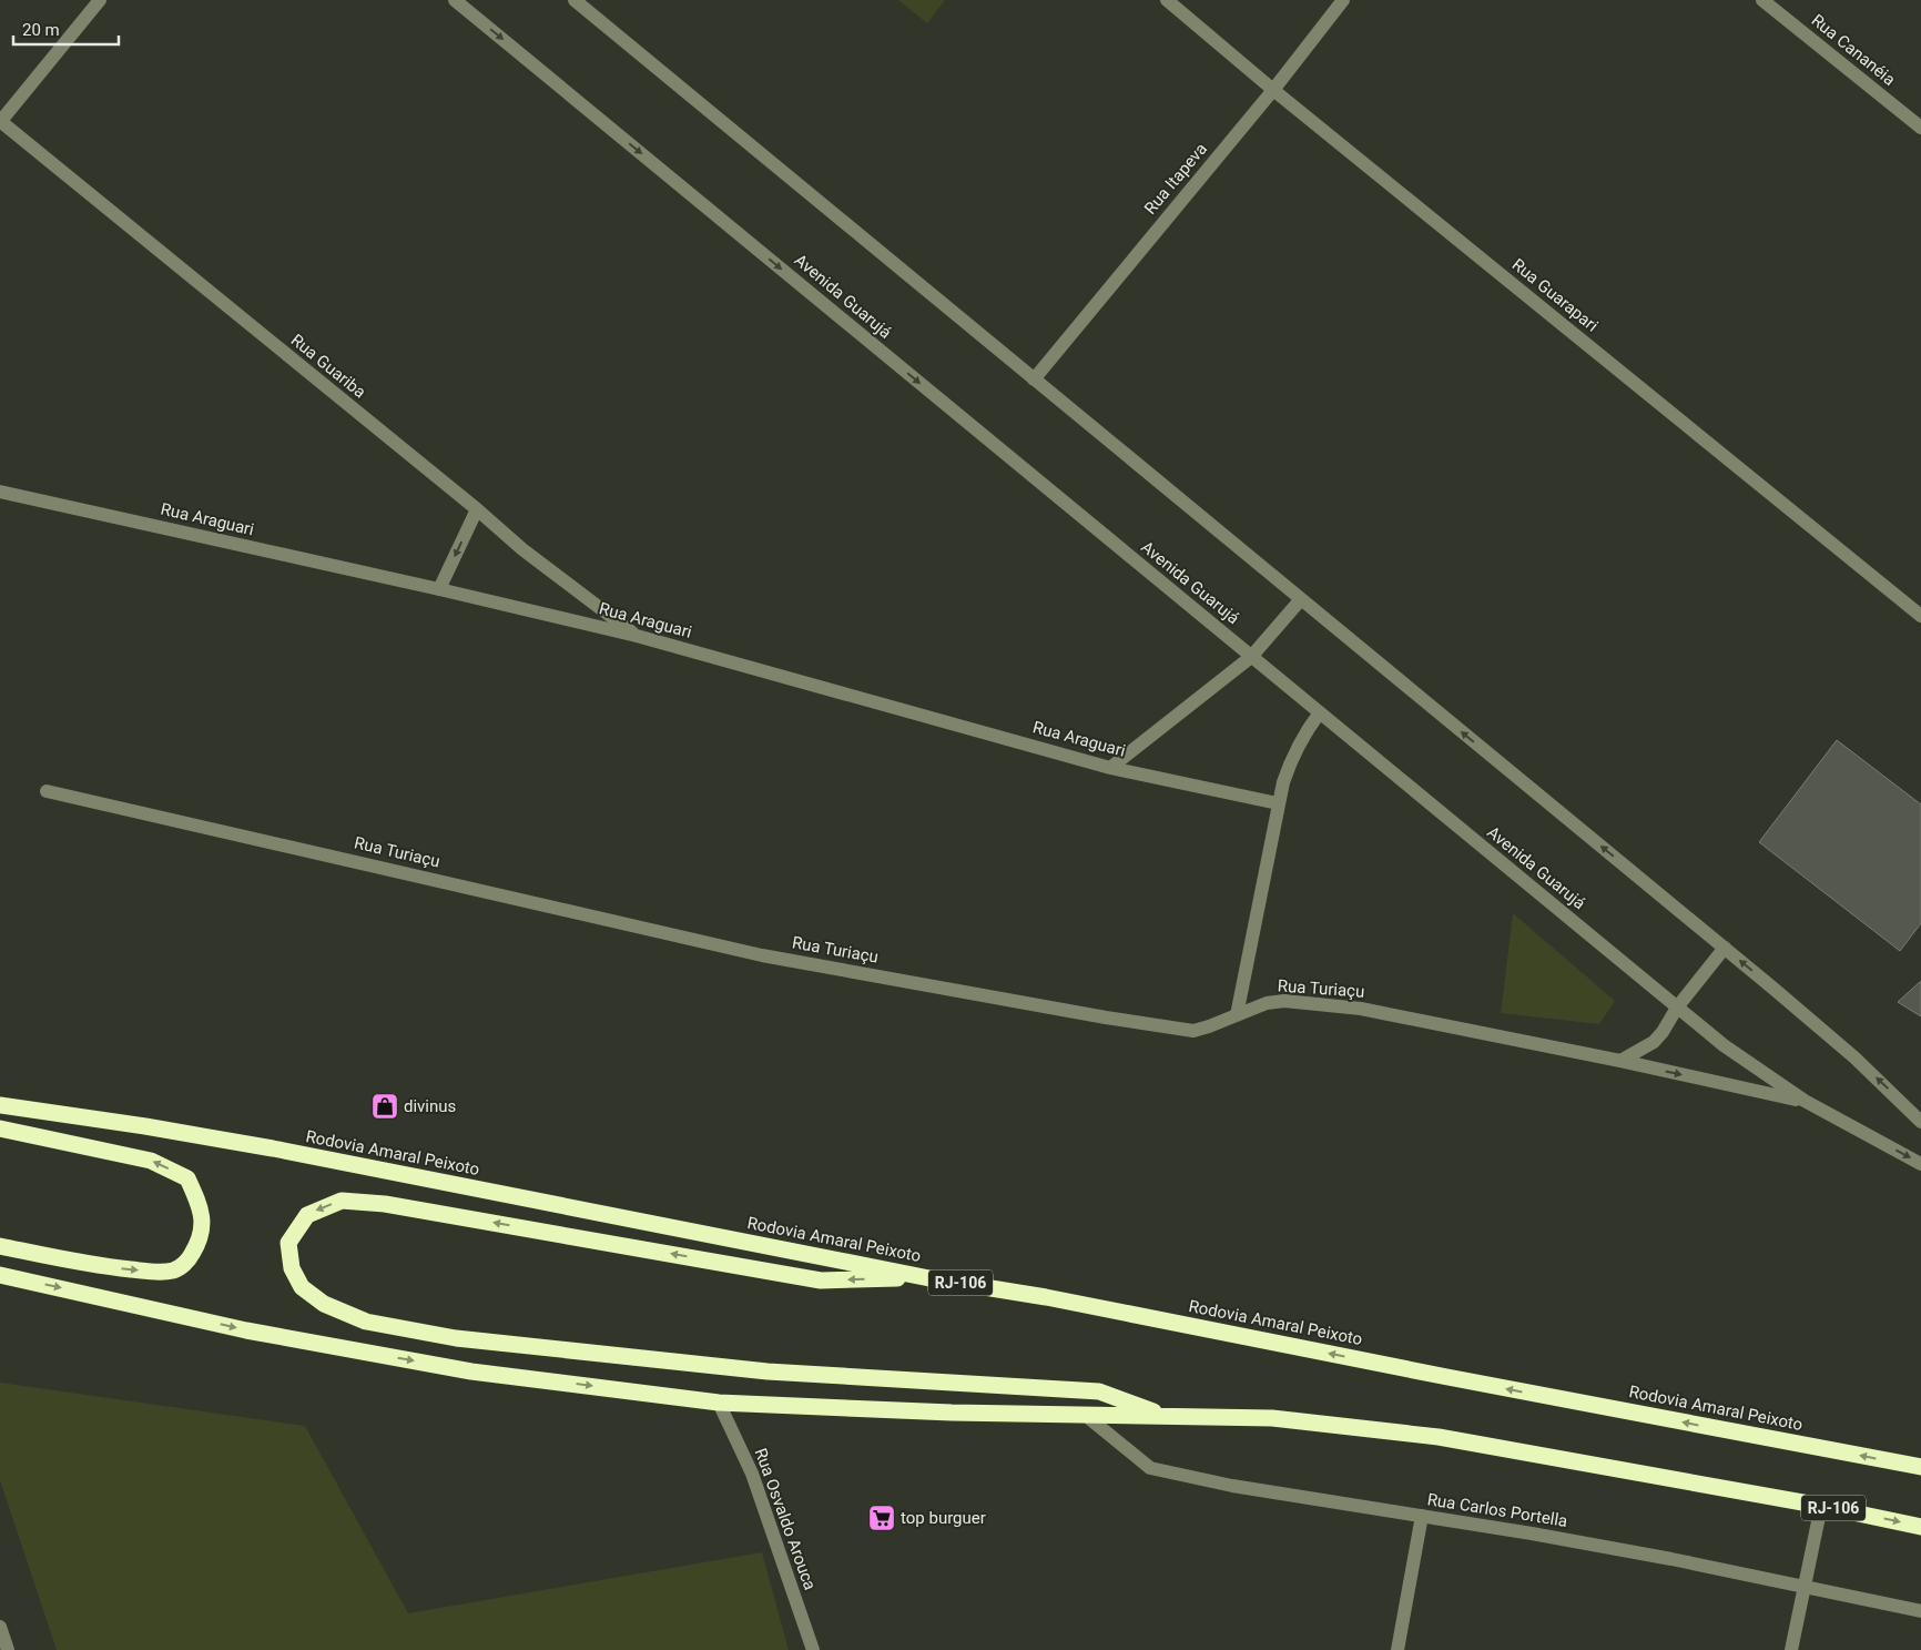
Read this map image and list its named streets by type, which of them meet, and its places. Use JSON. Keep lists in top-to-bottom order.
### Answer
{
  "streets": {
    "highway": ["Rodovia Amaral Peixoto", "RJ-106"],
    "street": [
      "Rua Cananéia",
      "Rua Itapeva",
      "Rua Guarapari",
      "Avenida Guarujá",
      "Rua Guariba",
      "Rua Araguari",
      "Rua Turiaçu",
      "Rua Carlos Portella",
      "Rua Osvaldo Arouca"
    ]
  },
  "crossings": [
    ["Rua Itapeva", "Rua Guarapari"],
    ["Avenida Guarujá", "Rua Turiaçu"],
    ["Rua Guariba", "Rua Araguari"],
    ["RJ-106", "Rua Carlos Portella"],
    ["RJ-106", "Rua Osvaldo Arouca"]
  ],
  "places": {
    "shop": ["divinus"],
    "supermarket": ["top burguer"]
  },
  "scale_bar": "20 m"
}
